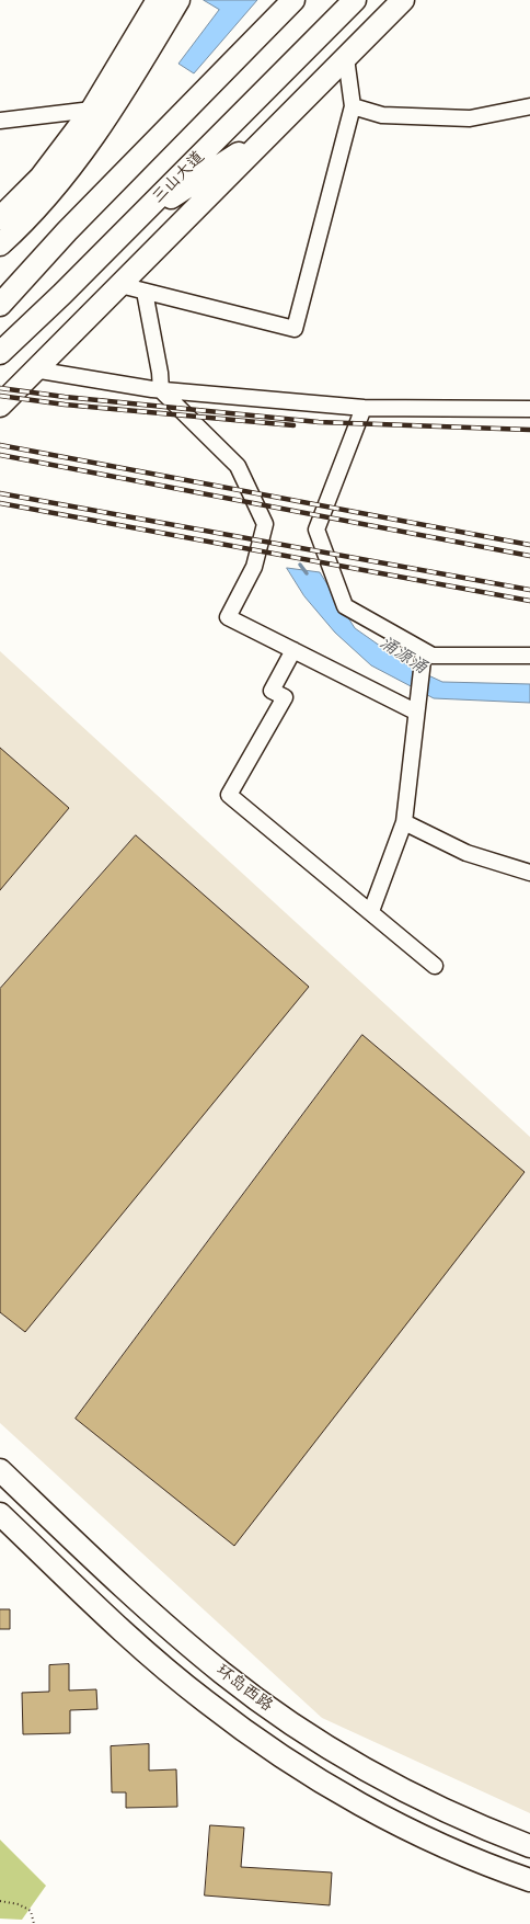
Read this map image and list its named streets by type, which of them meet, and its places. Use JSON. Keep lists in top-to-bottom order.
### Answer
{
  "streets": {
    "main road": ["三山大道", "环岛西路"]
  },
  "water": ["涌源涌"]
}
